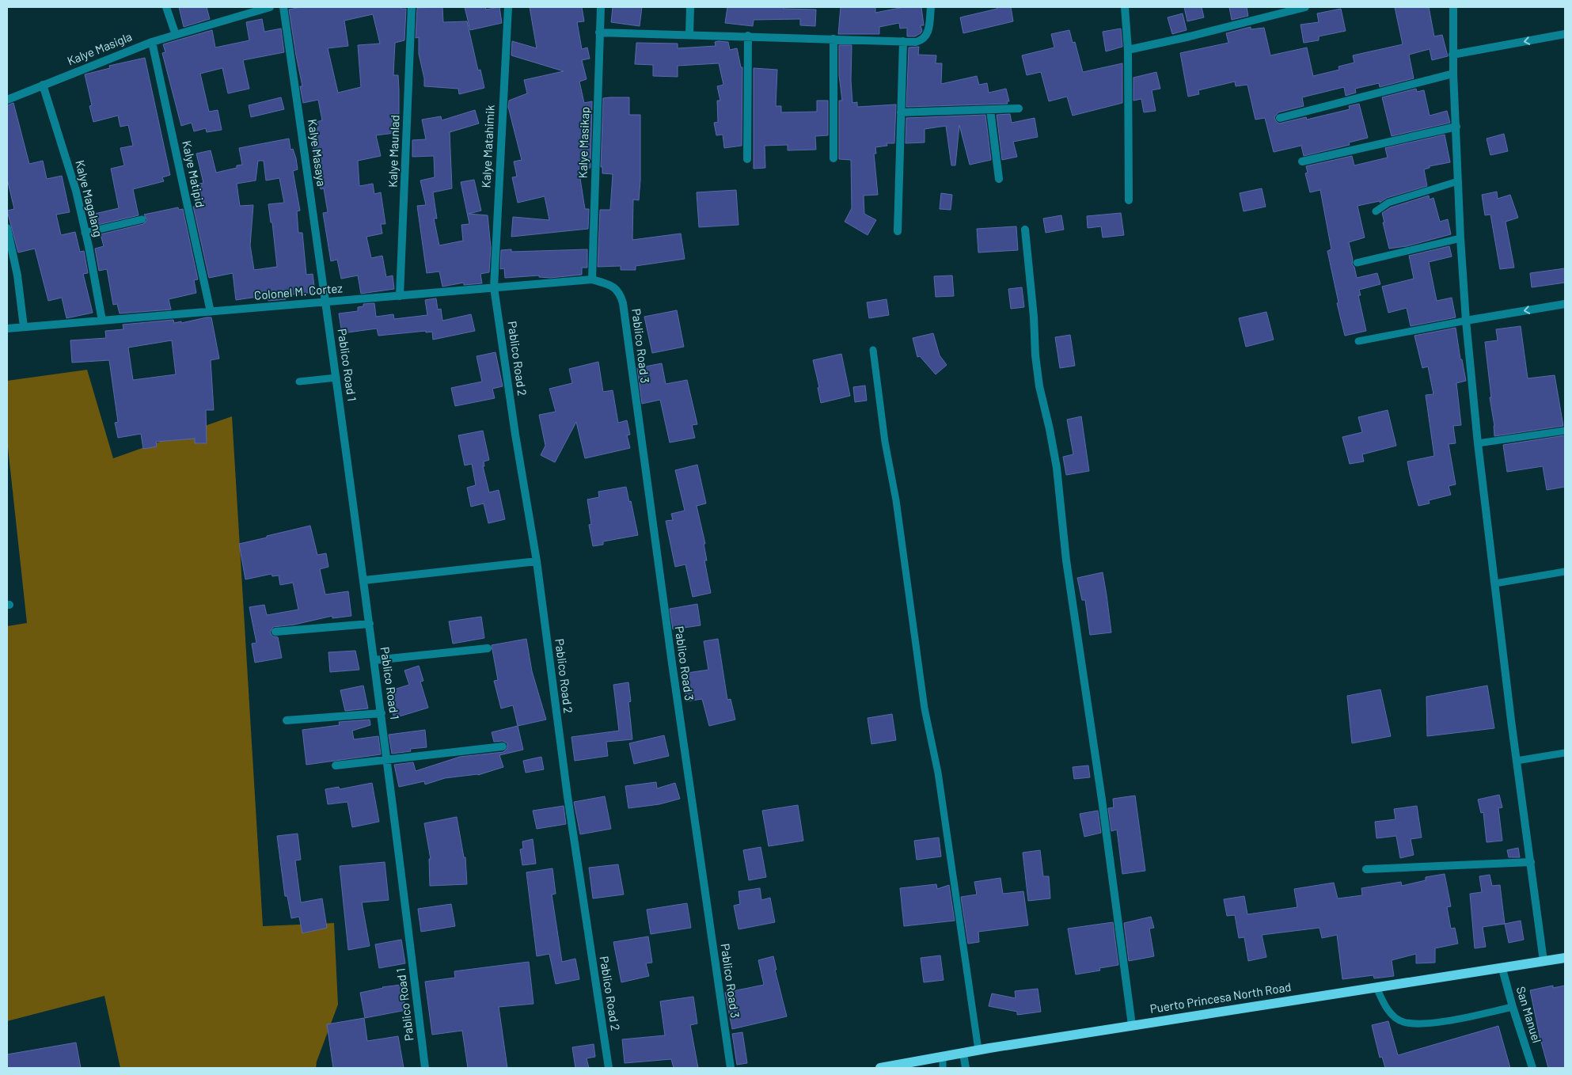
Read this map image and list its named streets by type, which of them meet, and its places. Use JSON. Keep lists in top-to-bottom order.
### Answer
{
  "streets": {
    "main road": ["Puerto Princesa North Road"],
    "street": [
      "Kalye Masigla",
      "Kalye Masikap",
      "Kalye Matahimik",
      "Kalye Maunlad",
      "Kalye Masaya",
      "Kalye Matipid",
      "Kalye Magalang",
      "Colonel M. Cortez",
      "Pablico Road 3",
      "Pablico Road 2",
      "Pablico Road 1",
      "San Manuel"
    ]
  },
  "crossings": [
    ["Kalye Masigla", "Kalye Matipid"],
    ["Kalye Masigla", "Kalye Magalang"],
    ["Kalye Masikap", "Colonel M. Cortez"],
    ["Kalye Masikap", "Pablico Road 3"],
    ["Kalye Matahimik", "Colonel M. Cortez"],
    ["Kalye Matahimik", "Pablico Road 2"],
    ["Kalye Maunlad", "Colonel M. Cortez"],
    ["Kalye Masaya", "Colonel M. Cortez"],
    ["Kalye Masaya", "Pablico Road 1"],
    ["Kalye Matipid", "Colonel M. Cortez"],
    ["Kalye Magalang", "Colonel M. Cortez"],
    ["Colonel M. Cortez", "Pablico Road 3"],
    ["Colonel M. Cortez", "Pablico Road 2"],
    ["Colonel M. Cortez", "Pablico Road 1"],
    ["Puerto Princesa North Road", "San Manuel"]
  ]
}
